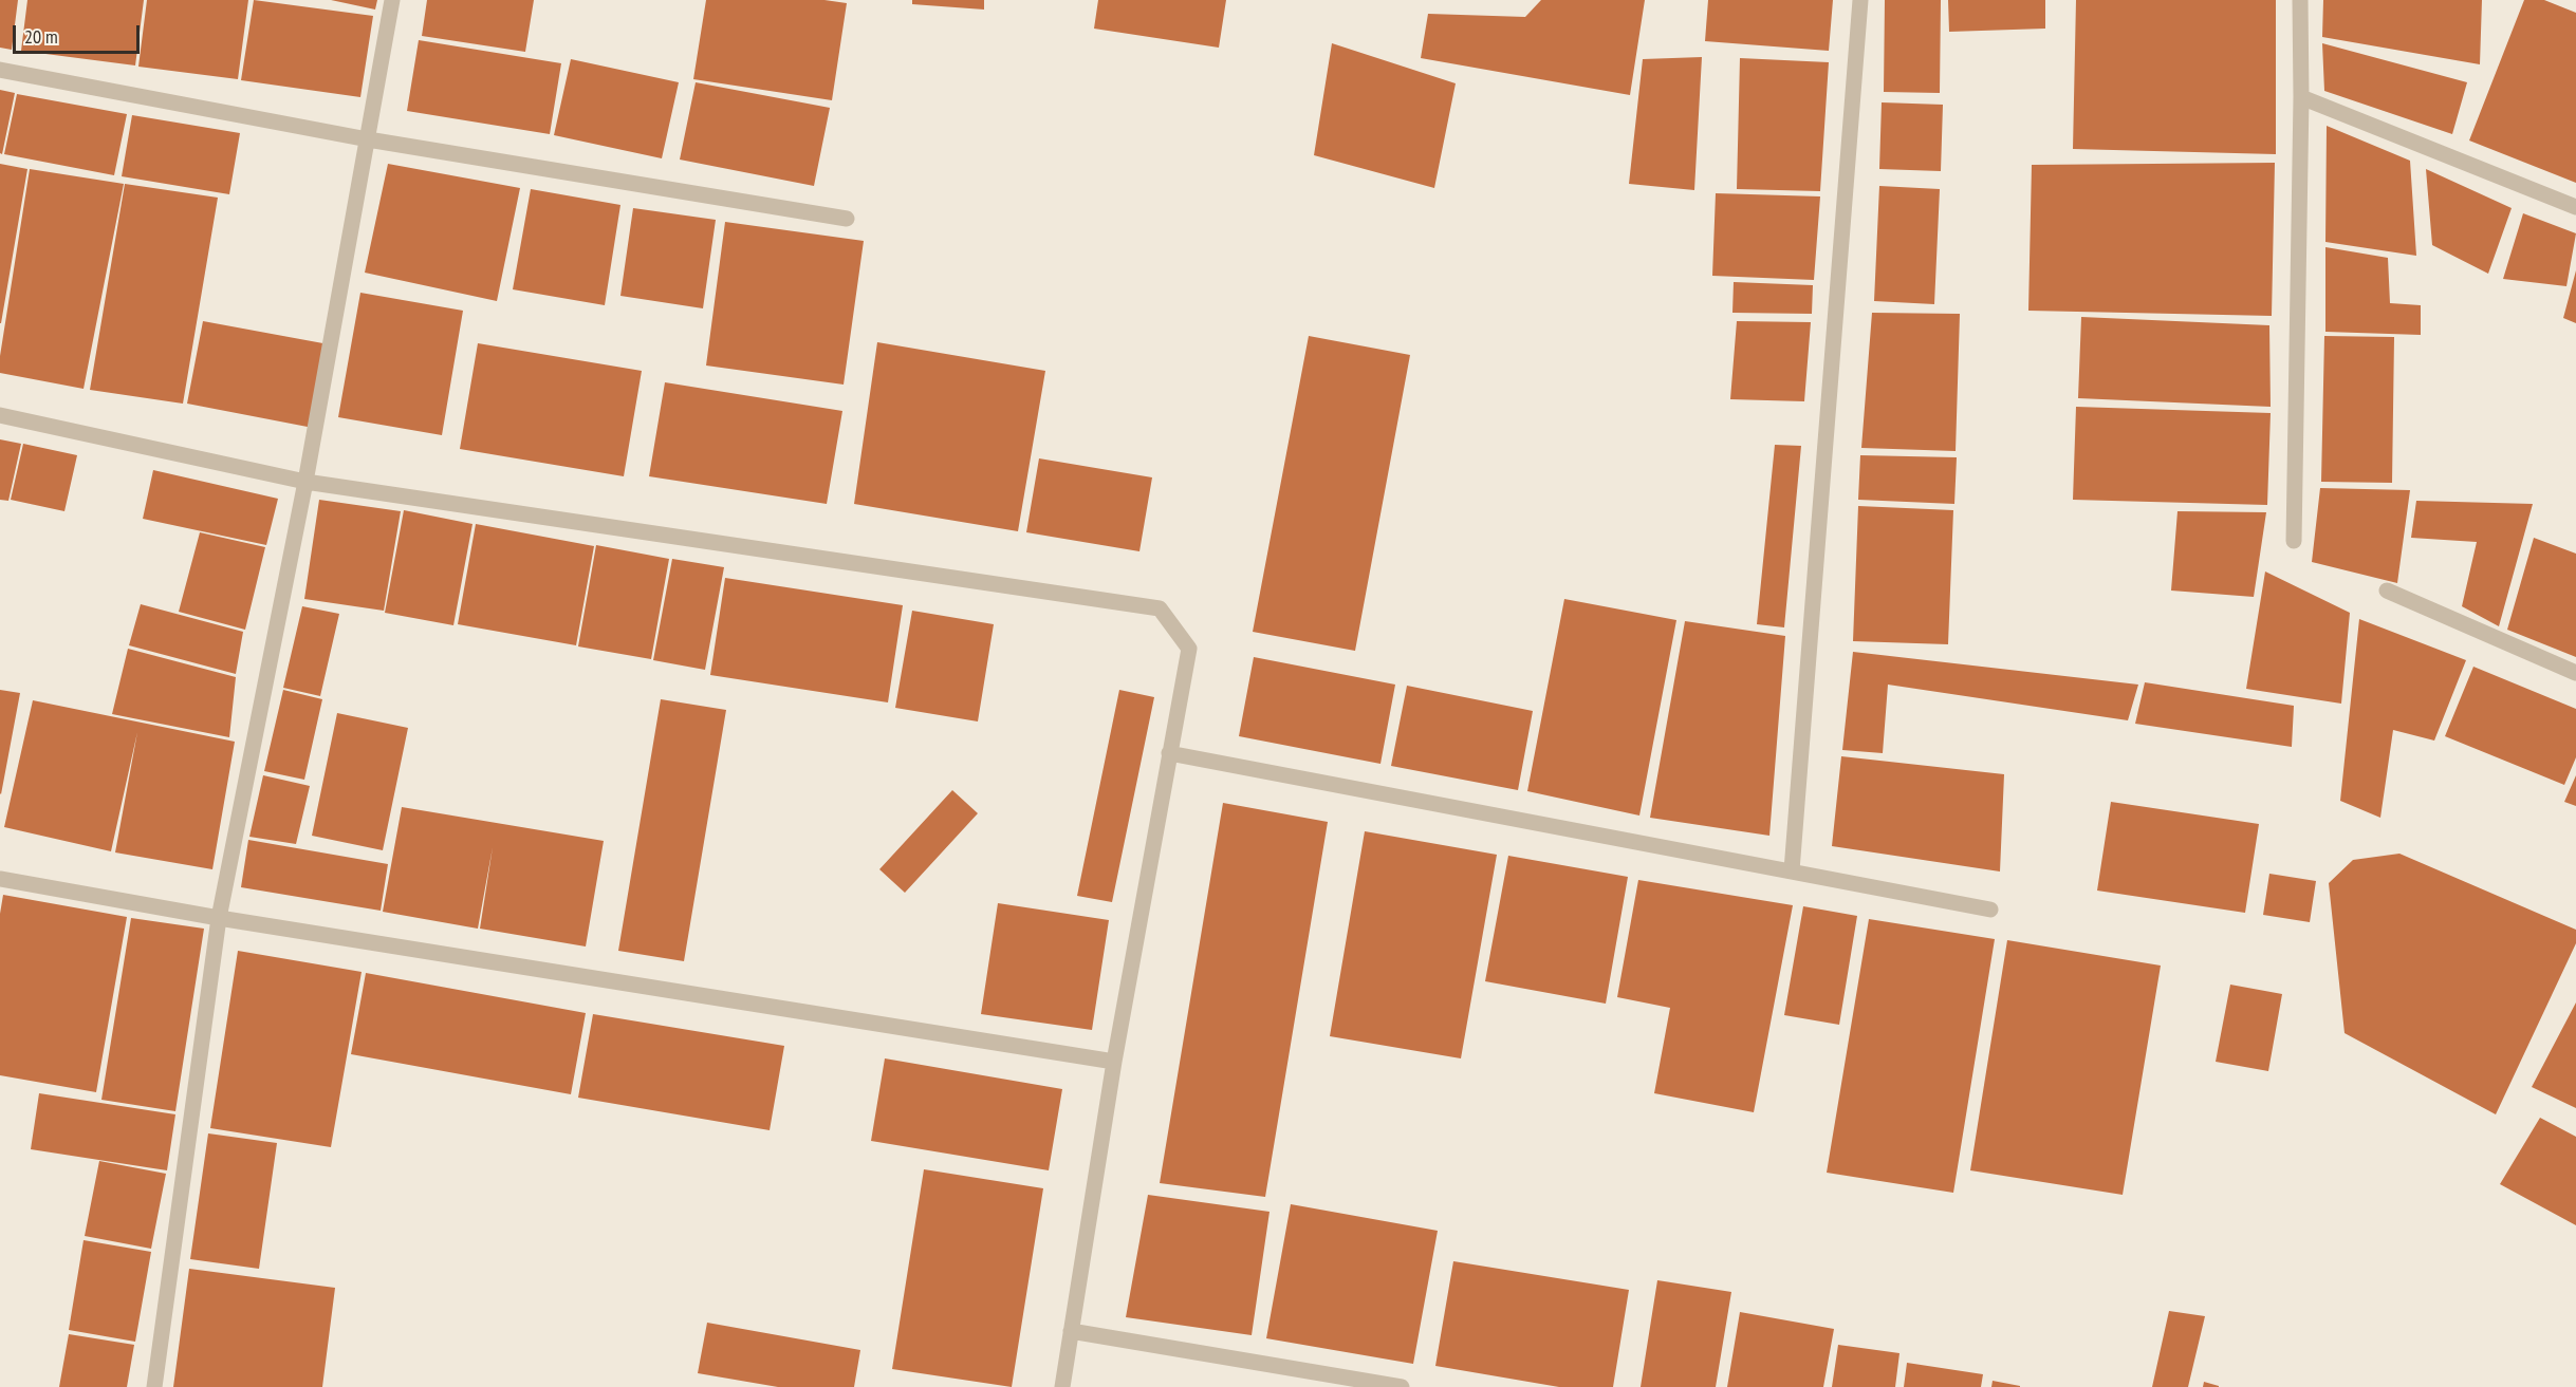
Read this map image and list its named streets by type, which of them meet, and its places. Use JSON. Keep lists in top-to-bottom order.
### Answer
{
  "scale_bar": "20 m"
}
